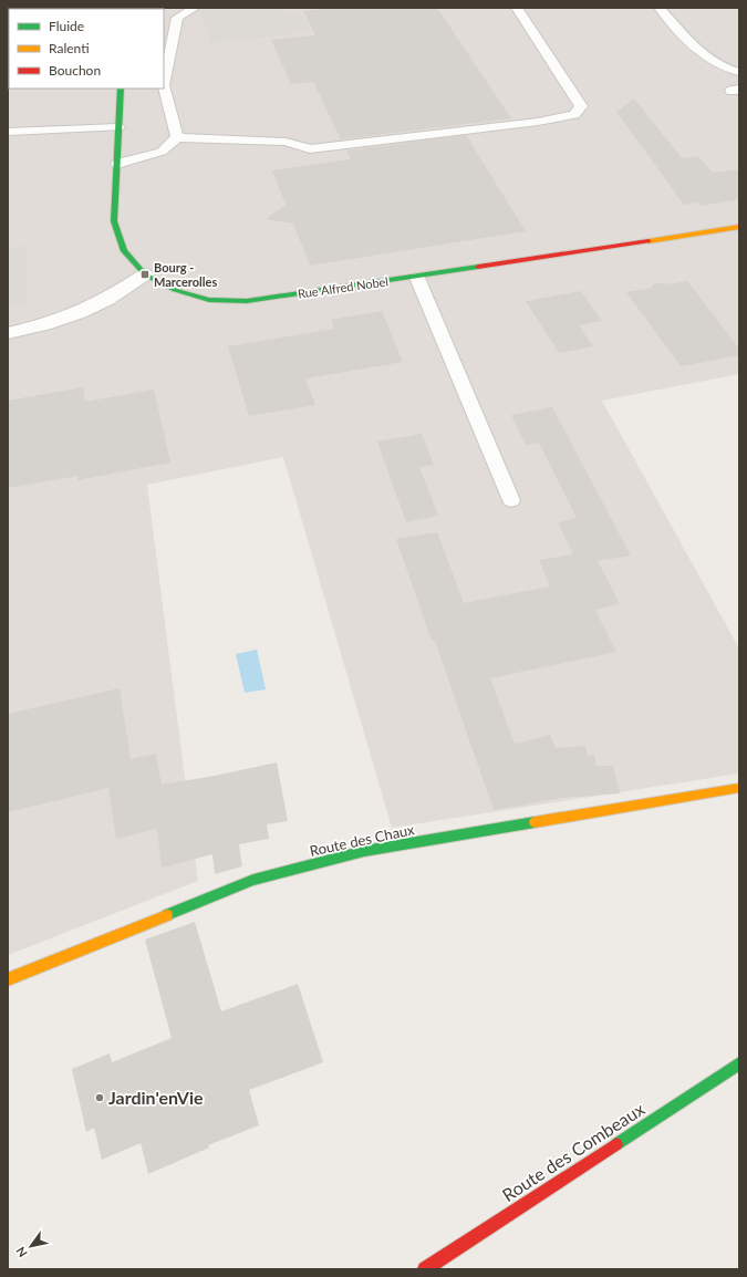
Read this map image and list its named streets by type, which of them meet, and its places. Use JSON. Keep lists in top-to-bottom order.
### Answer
{
  "streets": {
    "street": ["Rue Alfred Nobel", "Route des Chaux", "Route des Combeaux"]
  },
  "places": {
    "transit": ["Bourg - Marcerolles"],
    "other": ["Jardin'enVie"]
  },
  "legend": ["Fluide", "Ralenti", "Bouchon"],
  "north": "bottom left"
}
